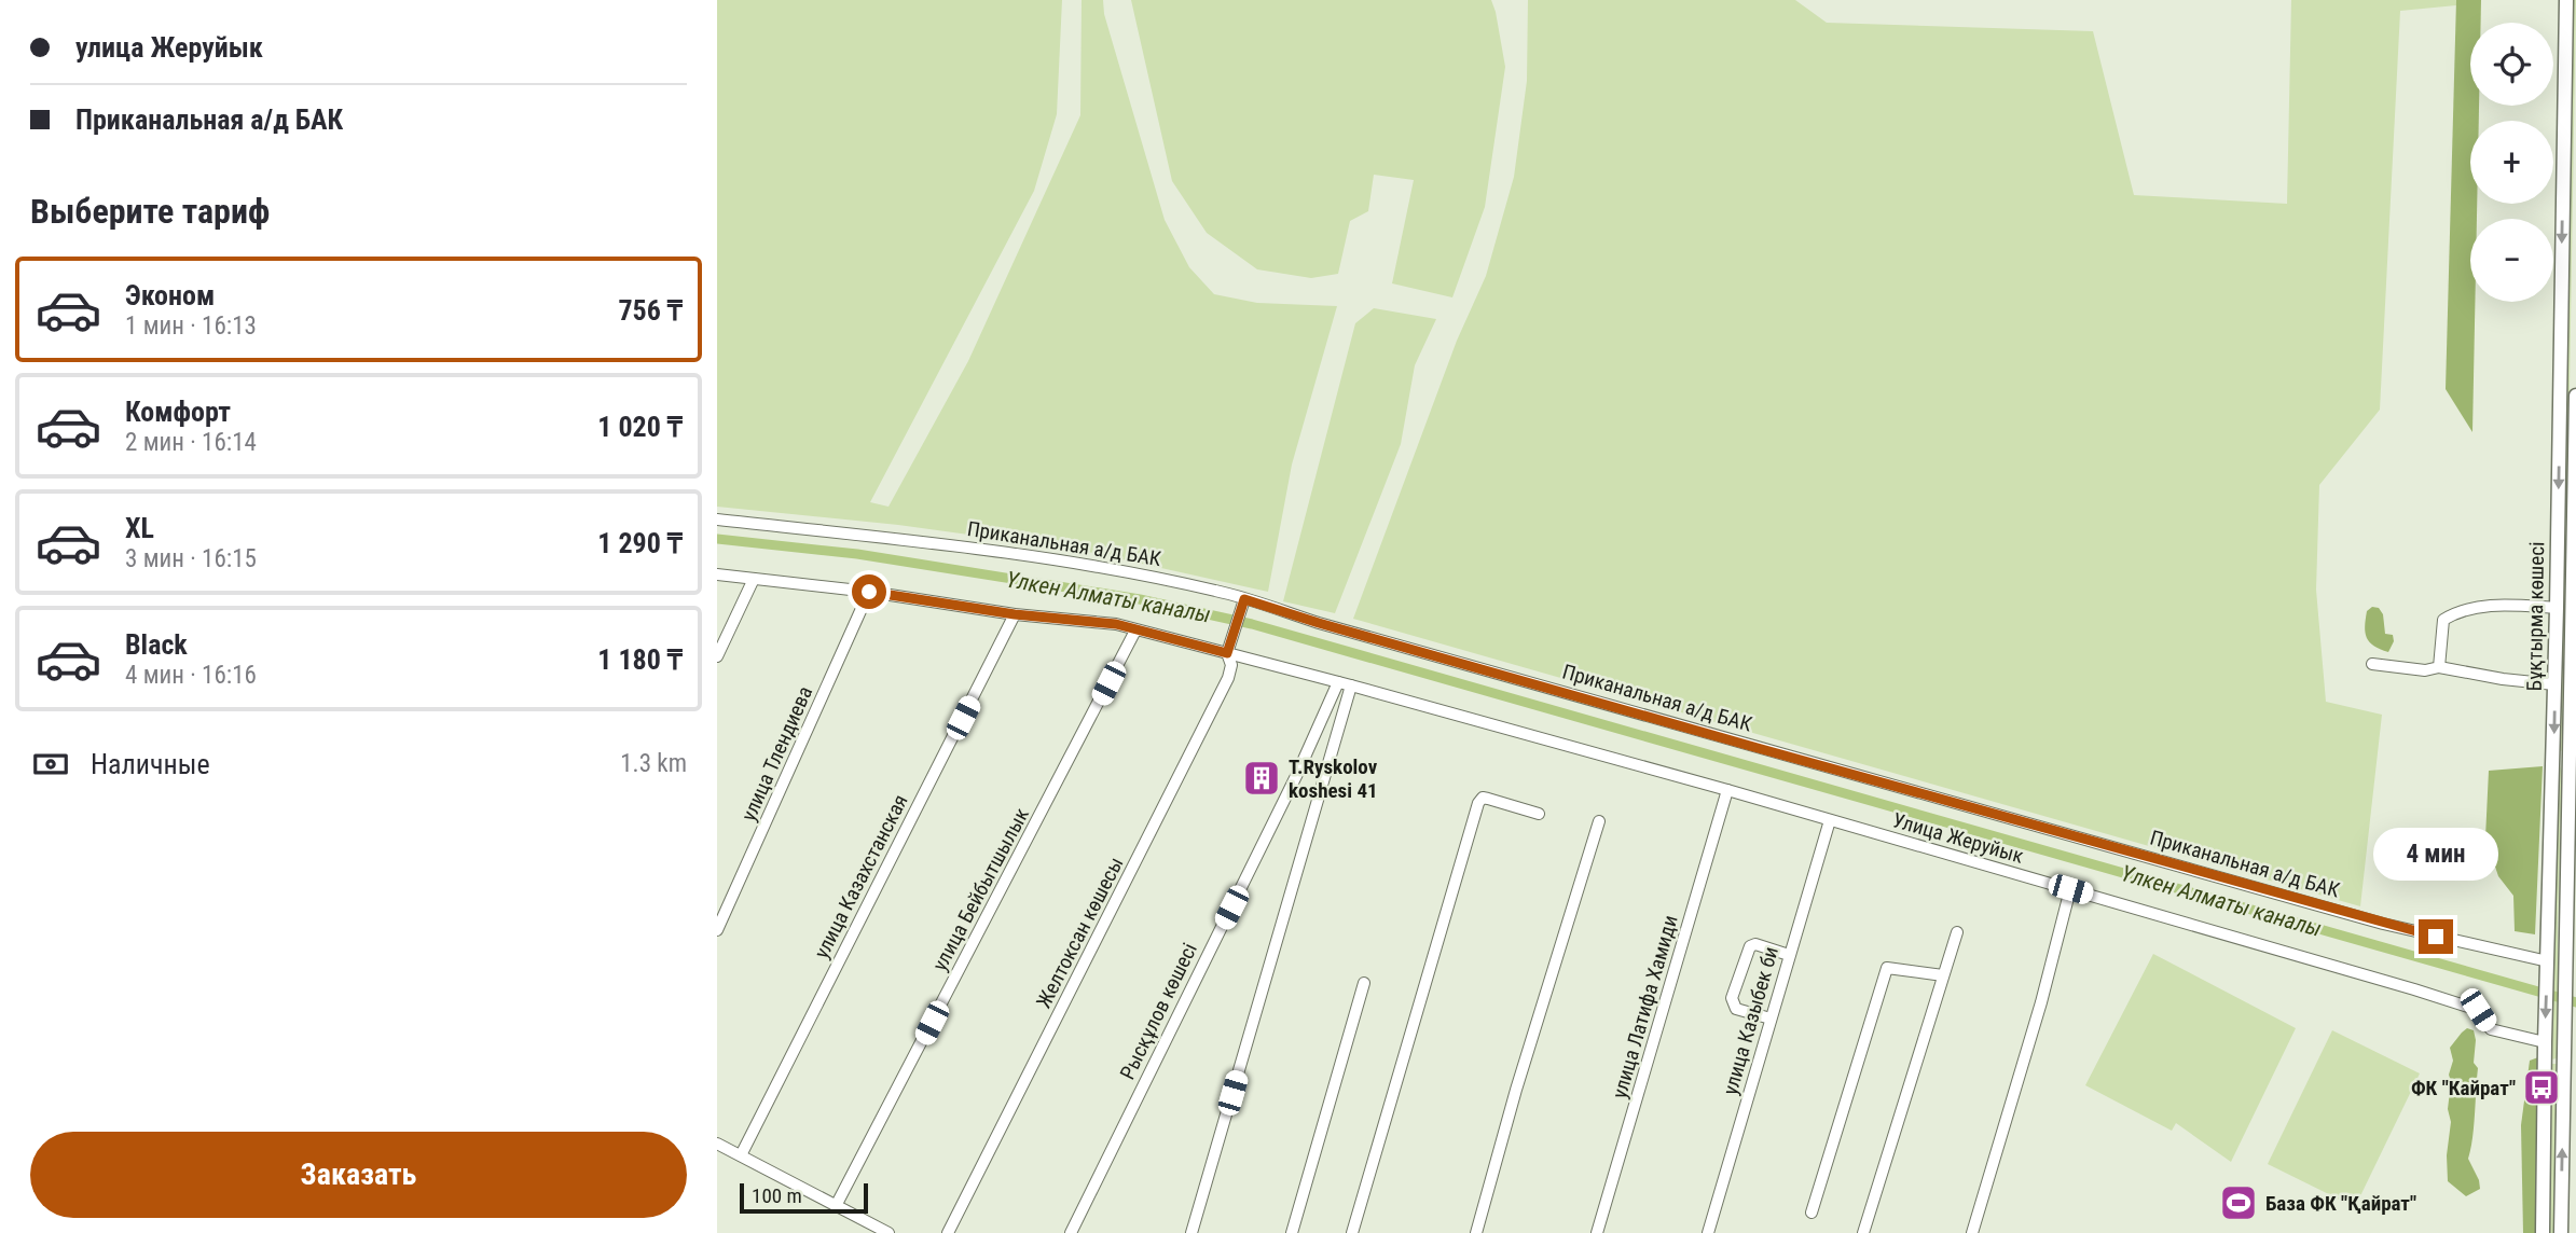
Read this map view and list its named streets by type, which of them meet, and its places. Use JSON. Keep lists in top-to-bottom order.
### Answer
{
  "streets": {
    "main road": ["Приканальная а/д БАК", "Бұқтырма көшесі"],
    "street": [
      "улица Тлендиева",
      "Улица Жеруйык",
      "улица Казахстанская",
      "улица Бейбытшылык",
      "Желтоксан көшесы",
      "улица Латифа Хамиди",
      "Рысқұлов көшесі",
      "улица Казыбек би"
    ]
  },
  "crossings": [
    ["Приканальная а/д БАК", "Бұқтырма көшесі"],
    ["Приканальная а/д БАК", "Желтоксан көшесы"],
    ["Бұқтырма көшесі", "Улица Жеруйык"],
    ["Улица Жеруйык", "улица Латифа Хамиди"],
    ["Улица Жеруйык", "улица Казыбек би"]
  ],
  "water": ["Үлкен Алматы каналы"],
  "places": {
    "building": ["T.Ryskolov koshesi 41"],
    "bus stop": ["ФК \"Кайрат\""],
    "sports": ["База ФК \"Қайрат\""]
  },
  "scale_bar": "100 m",
  "page": {
    "banner": ["улица Жеруйык", "Приканальная а/д БАК"],
    "map_buttons": ["+", "−"],
    "heading": "Выберите тариф",
    "list": [
      {
        "name": "Эконом",
        "note": "1 мин · 16:13",
        "value": "756 ₸"
      },
      {
        "name": "Комфорт",
        "note": "2 мин · 16:14",
        "value": "1 020 ₸"
      },
      {
        "name": "XL",
        "note": "3 мин · 16:15",
        "value": "1 290 ₸"
      },
      {
        "name": "Black",
        "note": "4 мин · 16:16",
        "value": "1 180 ₸"
      }
    ],
    "pay": ["Наличные", "1.3 km"],
    "bubble": "4 мин",
    "buttons": "Заказать",
    "scale": "100 m"
  }
}
